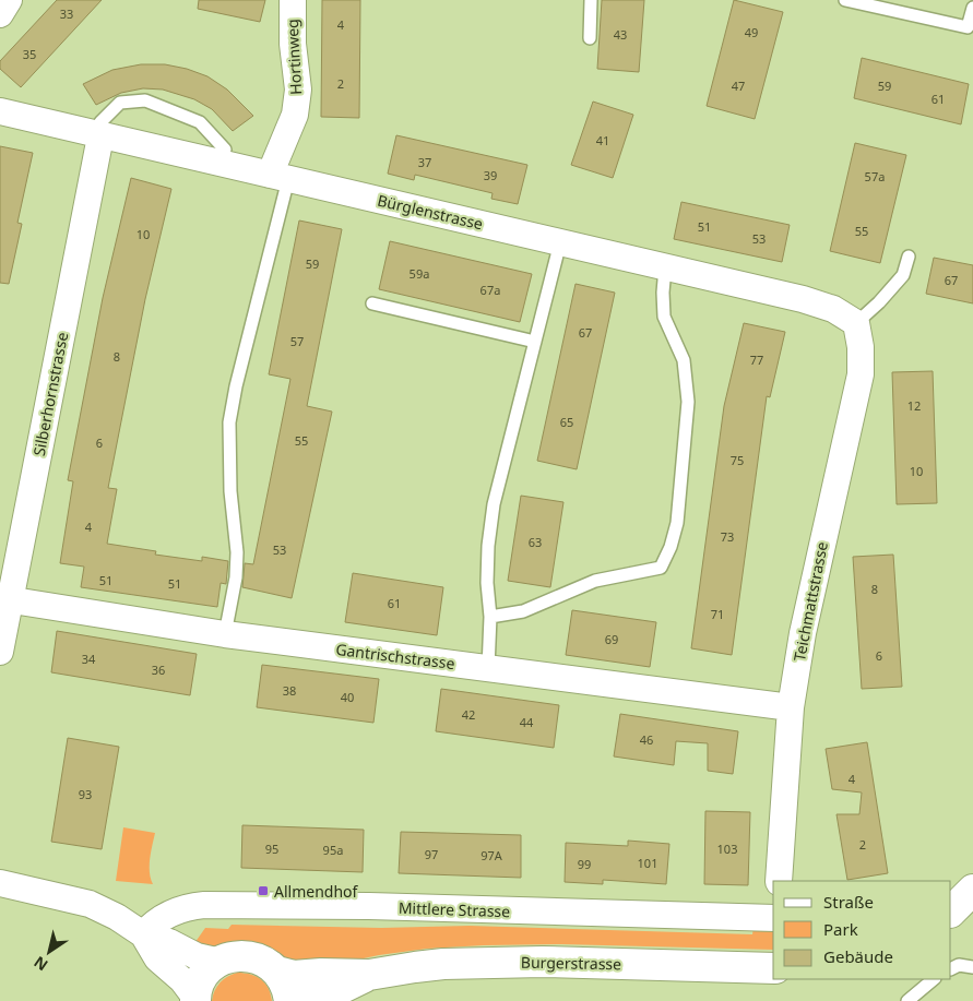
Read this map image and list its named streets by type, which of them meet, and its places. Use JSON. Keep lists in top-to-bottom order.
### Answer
{
  "streets": {
    "main road": ["Burgerstrasse"],
    "street": [
      "Hortinweg",
      "Bürglenstrasse",
      "Silberhornstrasse",
      "Teichmattstrasse",
      "Gantrischstrasse",
      "Mittlere Strasse"
    ]
  },
  "crossings": [
    ["Hortinweg", "Bürglenstrasse"],
    ["Bürglenstrasse", "Silberhornstrasse"],
    ["Bürglenstrasse", "Teichmattstrasse"],
    ["Silberhornstrasse", "Gantrischstrasse"],
    ["Teichmattstrasse", "Gantrischstrasse"]
  ],
  "places": {
    "transit": ["Allmendhof"]
  },
  "house_numbers": [
    "33",
    "4",
    "49",
    "43",
    "35",
    "2",
    "47",
    "59",
    "61",
    "41",
    "37",
    "39",
    "57a",
    "51",
    "55",
    "10",
    "53",
    "59",
    "59a",
    "67",
    "67a",
    "67",
    "57",
    "8",
    "77",
    "12",
    "65",
    "55",
    "6",
    "75",
    "10",
    "4",
    "73",
    "63",
    "53",
    "51",
    "51",
    "8",
    "61",
    "71",
    "69",
    "6",
    "34",
    "36",
    "38",
    "40",
    "42",
    "44",
    "46",
    "4",
    "93",
    "2",
    "95",
    "103",
    "95a",
    "97",
    "97A",
    "101",
    "99"
  ],
  "legend": ["Straße", "Park", "Gebäude"],
  "north": "bottom left"
}
